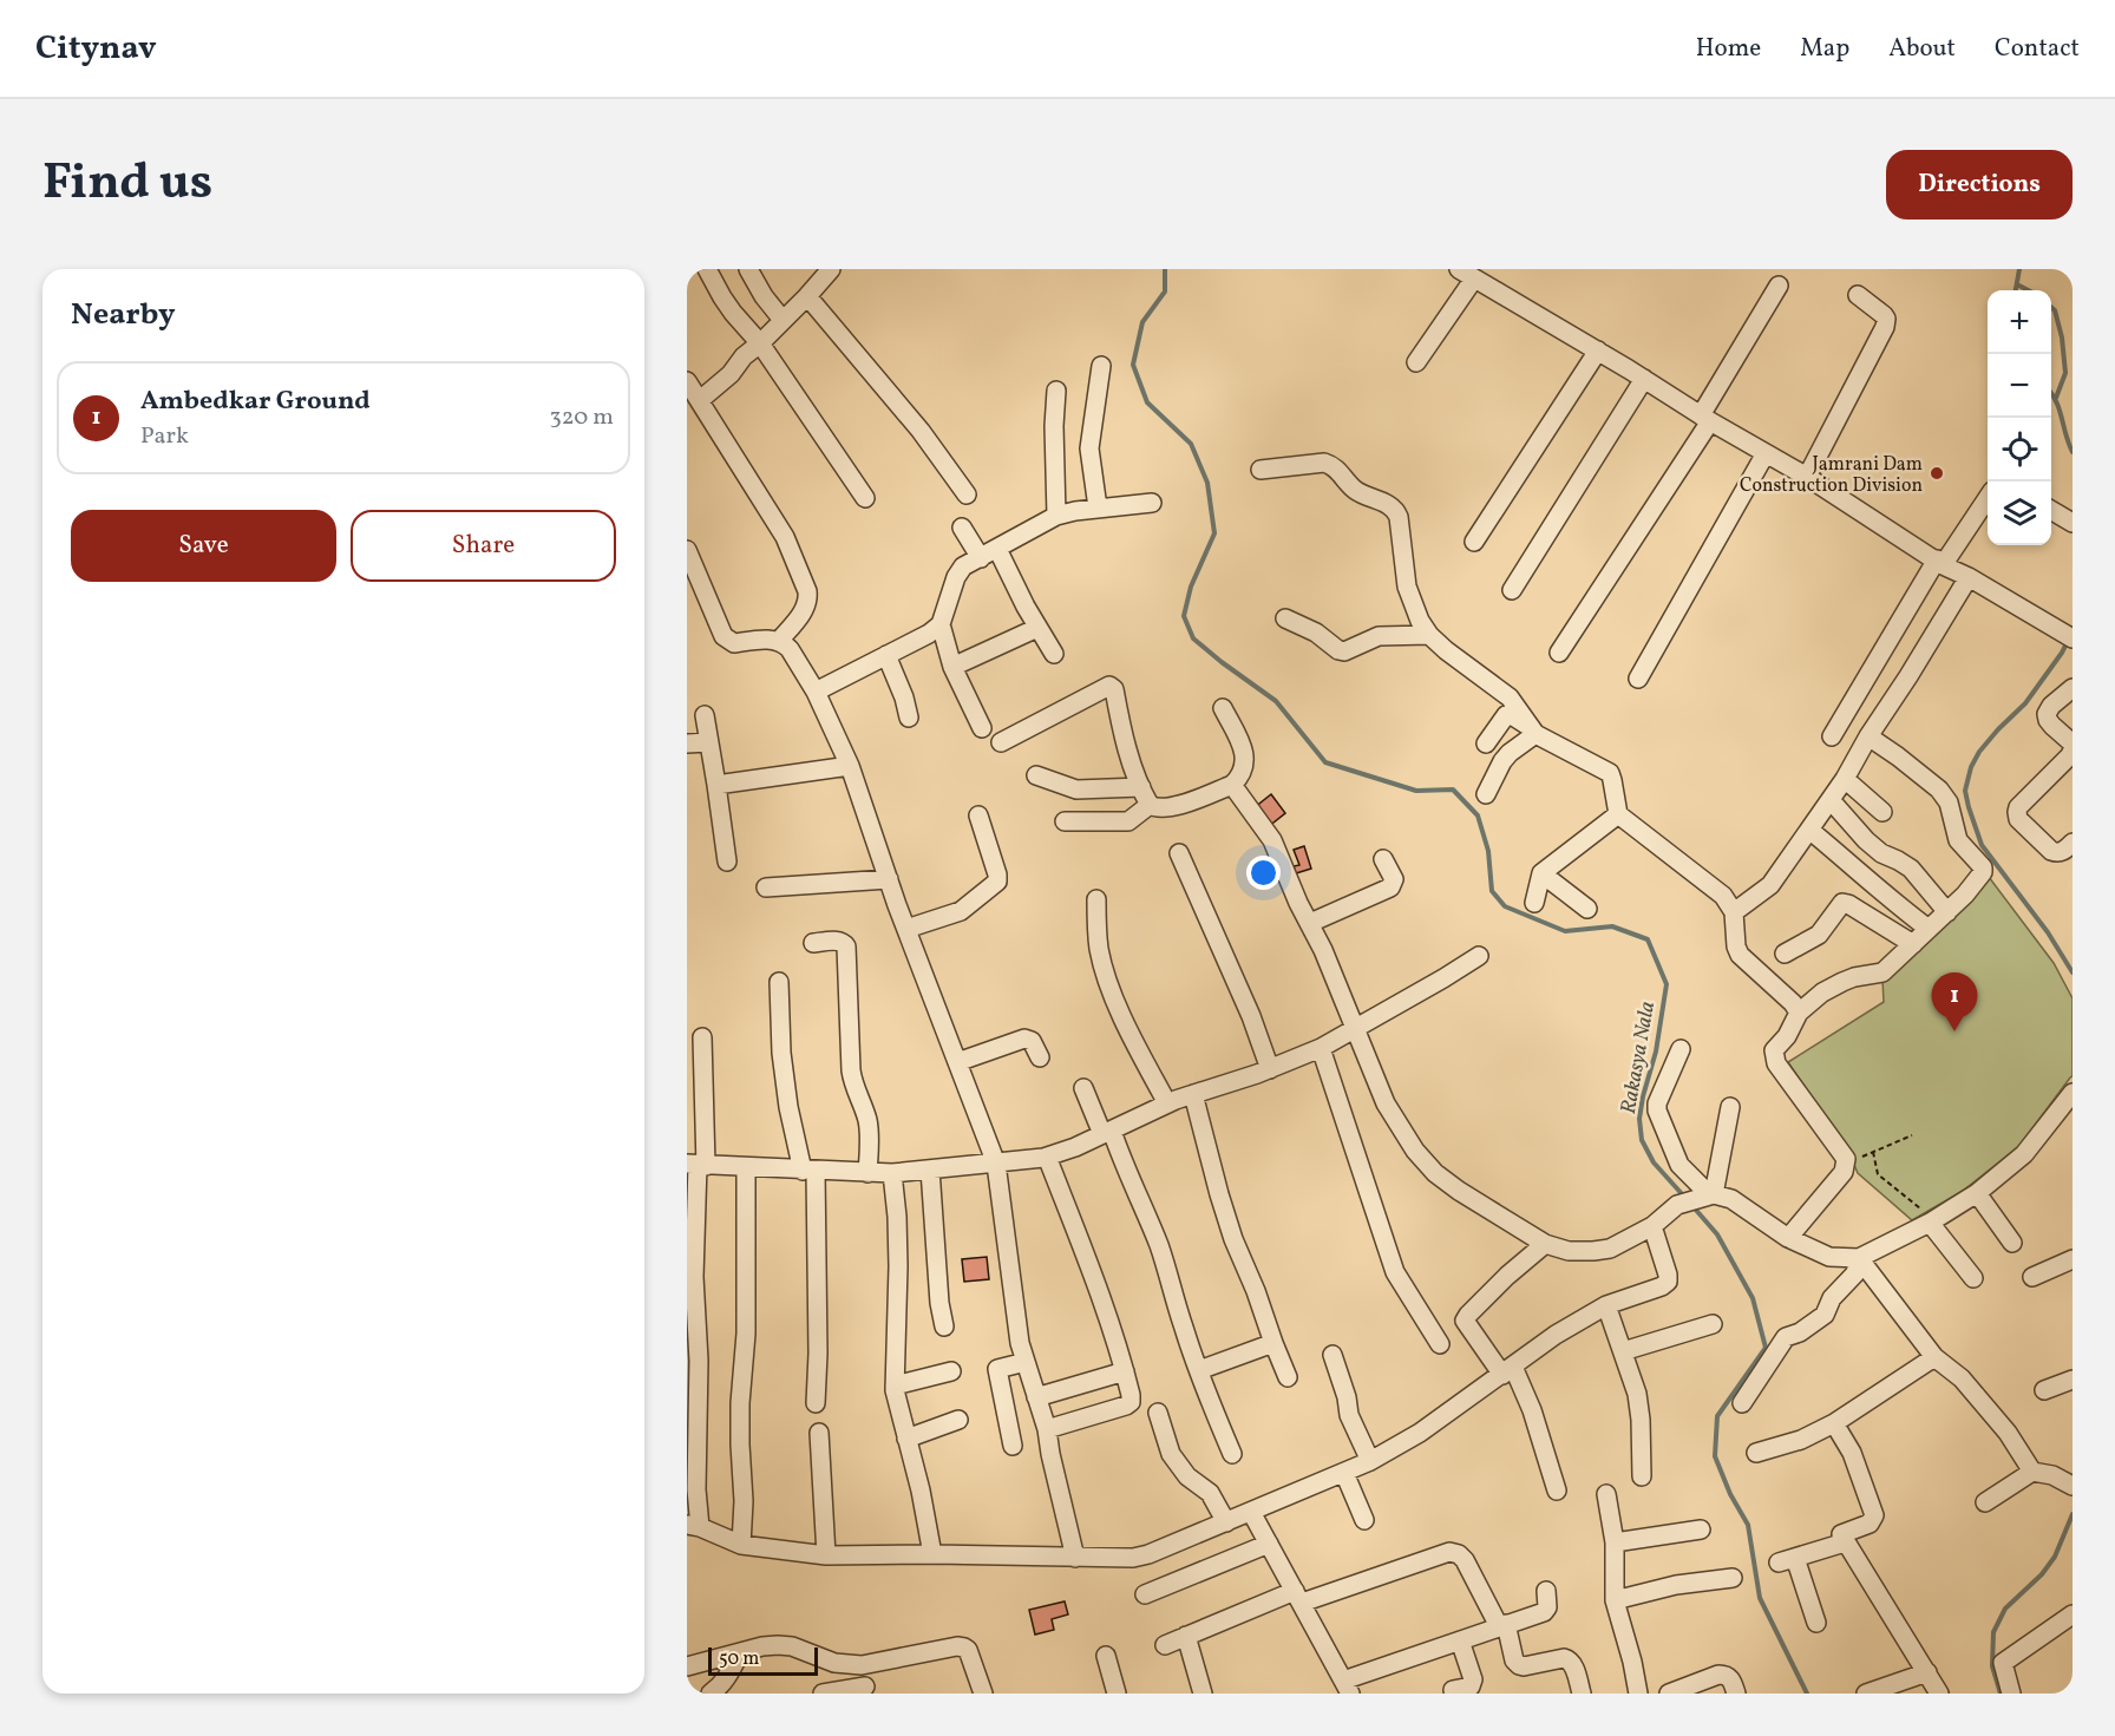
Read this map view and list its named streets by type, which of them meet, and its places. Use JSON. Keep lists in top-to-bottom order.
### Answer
{
  "water": ["Rakasya Nala"],
  "places": ["Jamrani Dam Construction Division"],
  "scale_bar": "50 m",
  "page": {
    "header": "Citynav",
    "nav": [
      "Home",
      "Map",
      "About",
      "Contact"
    ],
    "title": "Find us",
    "buttons": [
      "Directions",
      ["Save", "Share"]
    ],
    "heading": "Nearby",
    "map_buttons": ["+", "−"],
    "list": [
      {
        "mark": "1",
        "name": "Ambedkar Ground",
        "note": "Park",
        "value": "320 m"
      }
    ],
    "pins": "1",
    "scale": "50 m"
  }
}
